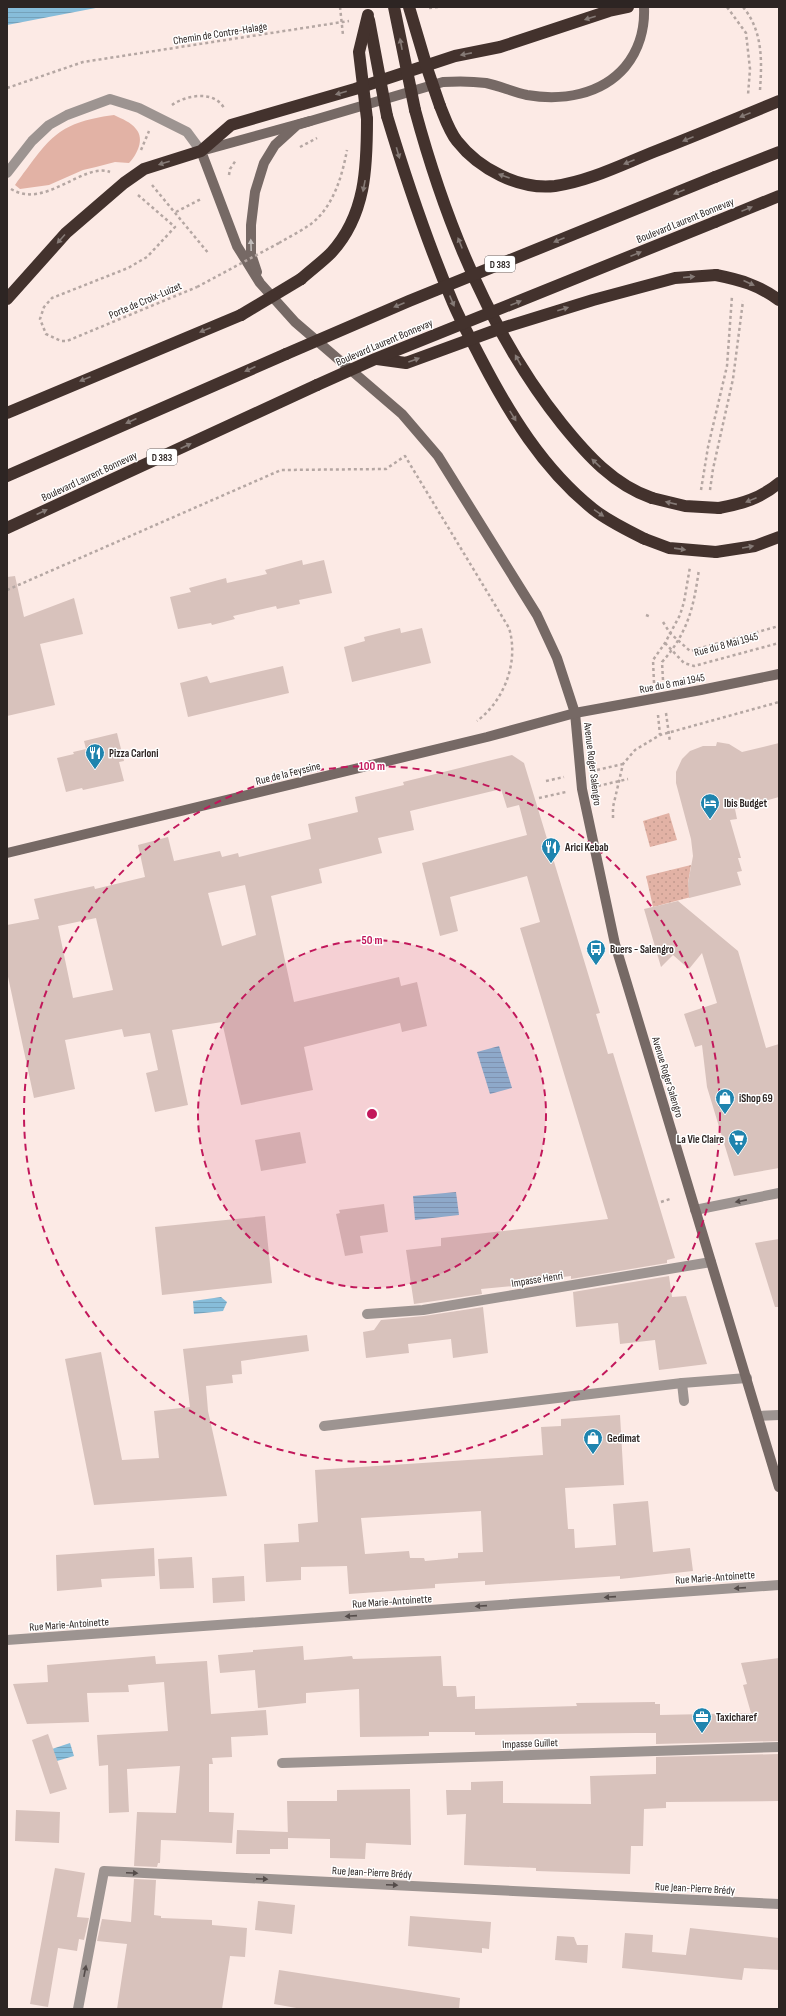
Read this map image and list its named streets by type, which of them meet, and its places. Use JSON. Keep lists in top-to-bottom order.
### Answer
{
  "streets": {
    "highway": ["Boulevard Laurent Bonnevay", "D 383"],
    "main road": ["Rue du 8 mai 1945", "Avenue Roger Salengro", "Rue de la Feyssine"],
    "street": [
      "Impasse Henri",
      "Rue Marie-Antoinette",
      "Impasse Guillet",
      "Rue Jean-Pierre Brédy"
    ],
    "path": ["Chemin de Contre-Halage", "Porte de Croix-Luizet", "Rue du 8 Mai 1945"]
  },
  "crossings": [
    ["Rue du 8 mai 1945", "Avenue Roger Salengro"],
    ["Rue du 8 mai 1945", "Rue de la Feyssine"],
    ["Avenue Roger Salengro", "Rue de la Feyssine"],
    ["Avenue Roger Salengro", "Impasse Henri"]
  ],
  "one_way": ["Rue Marie-Antoinette", "Rue Jean-Pierre Brédy"],
  "places": {
    "restaurant": ["Pizza Carloni", "Arici Kebab"],
    "hotel": ["Ibis Budget"],
    "bus stop": ["Buers - Salengro"],
    "shop": ["iShop 69", "Gedimat"],
    "supermarket": ["La Vie Claire"],
    "office": ["Taxicharef"]
  },
  "rings": ["100 m", "50 m"]
}
